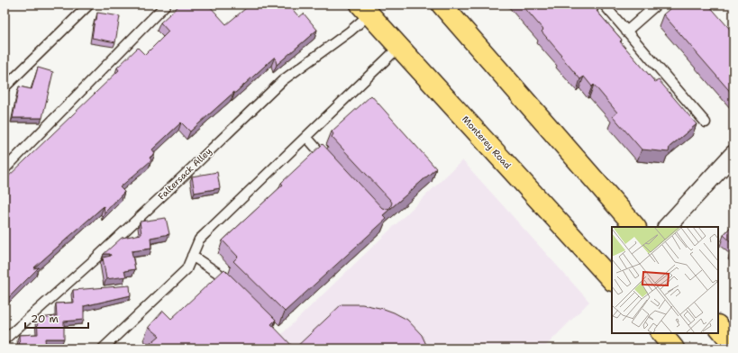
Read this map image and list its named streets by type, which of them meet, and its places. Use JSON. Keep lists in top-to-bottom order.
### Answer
{
  "streets": {
    "main road": ["Monterey Road"],
    "lane": ["Faltersack Alley"]
  },
  "crossings": [
    ["Monterey Road", "Faltersack Alley"]
  ],
  "scale_bar": "20 m"
}
